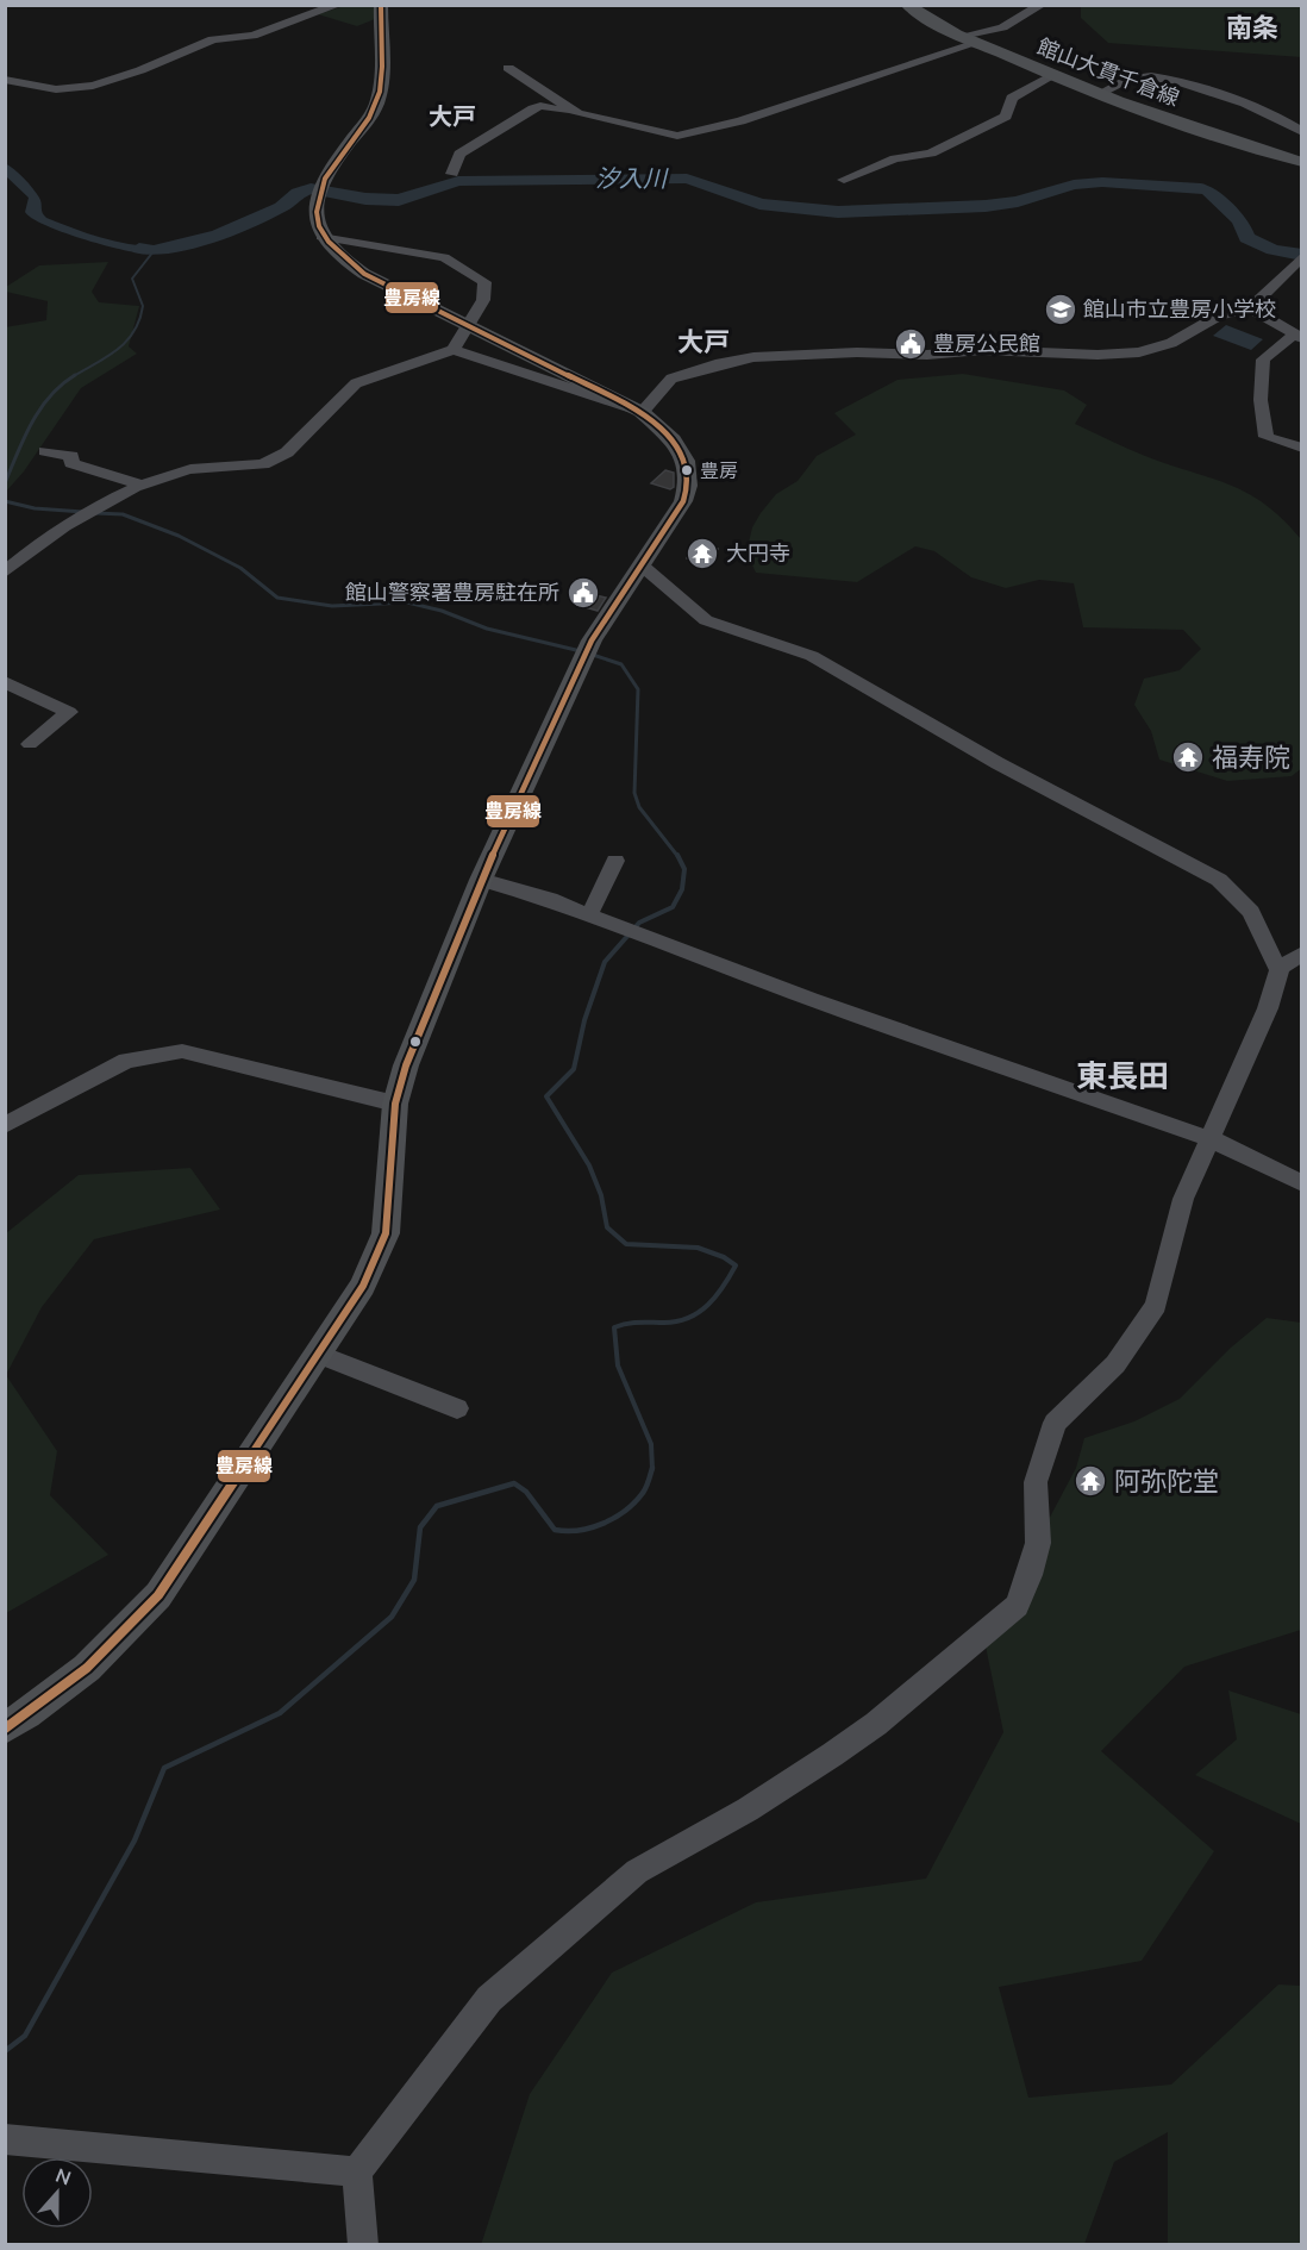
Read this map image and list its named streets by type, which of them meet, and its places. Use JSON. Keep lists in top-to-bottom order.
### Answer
{
  "streets": {
    "main road": ["館山大貫千倉線"]
  },
  "districts": [
    "南条",
    "大戸",
    "大戸",
    "東長田"
  ],
  "water": ["汐入川"],
  "places": {
    "school or university": ["館山市立豊房小学校"],
    "public building": ["豊房公民館", "館山警察署豊房駐在所"],
    "other": ["豊房"],
    "temple": ["大円寺", "福寿院", "阿弥陀堂"]
  },
  "lines": ["transit line 豊房線"],
  "north": "top"
}
